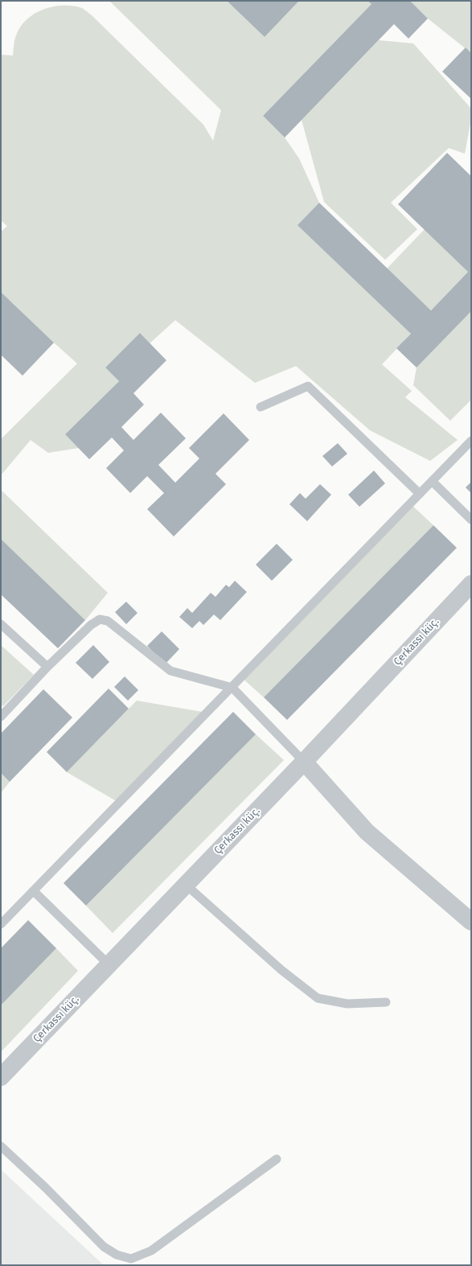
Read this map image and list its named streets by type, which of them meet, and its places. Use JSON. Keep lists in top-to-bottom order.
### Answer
{
  "streets": {
    "street": ["Çerkassı küç."]
  }
}
